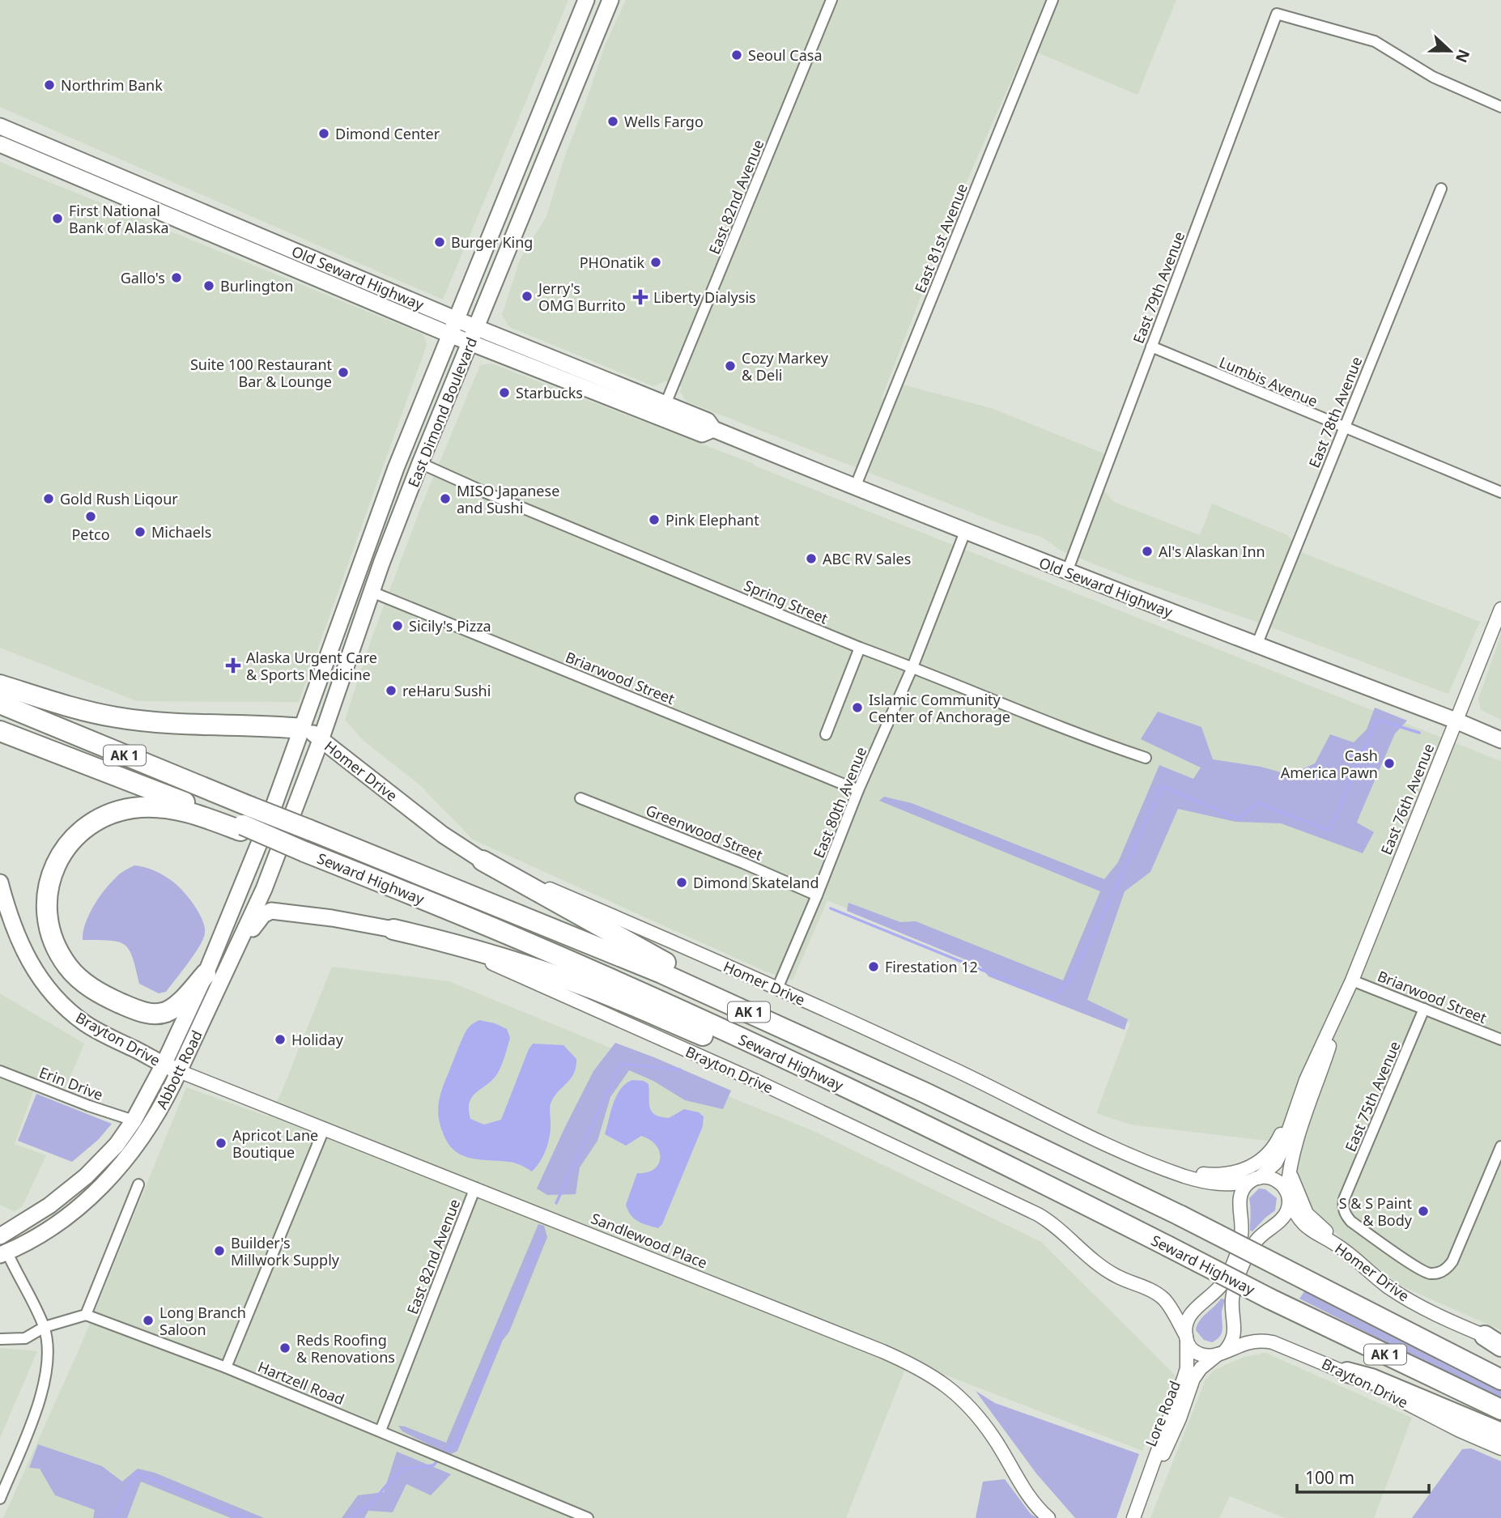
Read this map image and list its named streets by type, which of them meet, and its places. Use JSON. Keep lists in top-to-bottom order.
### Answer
{
  "streets": {
    "highway": ["AK 1", "Seward Highway"],
    "main road": [
      "Old Seward Highway",
      "East Dimond Boulevard",
      "Homer Drive",
      "Brayton Drive",
      "Abbott Road"
    ],
    "street": [
      "East 82nd Avenue",
      "East 81st Avenue",
      "East 79th Avenue",
      "Lumbis Avenue",
      "East 78th Avenue",
      "Spring Street",
      "Briarwood Street",
      "East 76th Avenue",
      "East 80th Avenue",
      "Greenwood Street",
      "Erin Drive",
      "East 75th Avenue",
      "Sandlewood Place",
      "Hartzell Road",
      "Lore Road"
    ]
  },
  "crossings": [
    ["East 82nd Avenue", "Old Seward Highway"],
    ["East 82nd Avenue", "Sandlewood Place"],
    ["East 82nd Avenue", "Hartzell Road"],
    ["East 81st Avenue", "Old Seward Highway"],
    ["Old Seward Highway", "East 79th Avenue"],
    ["Old Seward Highway", "East Dimond Boulevard"],
    ["Old Seward Highway", "East 78th Avenue"],
    ["Old Seward Highway", "East 76th Avenue"],
    ["Old Seward Highway", "East 80th Avenue"],
    ["East 79th Avenue", "Lumbis Avenue"],
    ["Lumbis Avenue", "East 78th Avenue"],
    ["East Dimond Boulevard", "Spring Street"],
    ["East Dimond Boulevard", "Briarwood Street"],
    ["East Dimond Boulevard", "Homer Drive"],
    ["East Dimond Boulevard", "Abbott Road"],
    ["Spring Street", "East 80th Avenue"],
    ["Briarwood Street", "East 76th Avenue"],
    ["Briarwood Street", "East 80th Avenue"],
    ["Briarwood Street", "East 75th Avenue"],
    ["Homer Drive", "East 76th Avenue"],
    ["Homer Drive", "East 80th Avenue"],
    ["Homer Drive", "Lore Road"],
    ["East 76th Avenue", "Lore Road"],
    ["East 80th Avenue", "Greenwood Street"],
    ["Brayton Drive", "Abbott Road"],
    ["Brayton Drive", "Sandlewood Place"],
    ["Brayton Drive", "Lore Road"],
    ["Abbott Road", "Erin Drive"],
    ["Abbott Road", "Sandlewood Place"]
  ],
  "places": {
    "other": [
      "Seoul Casa",
      "Northrim Bank",
      "Wells Fargo",
      "Dimond Center",
      "First National Bank of Alaska",
      "Burger King",
      "PHOnatik",
      "Gallo's",
      "Burlington",
      "Jerry's OMG Burrito",
      "Cozy Markey & Deli",
      "Suite 100 Restaurant Bar & Lounge",
      "Starbucks",
      "Gold Rush Liqour",
      "MISO Japanese and Sushi",
      "Petco",
      "Pink Elephant",
      "Michaels",
      "Al's Alaskan Inn",
      "ABC RV Sales",
      "Sicily's Pizza",
      "reHaru Sushi",
      "Islamic Community Center of Anchorage",
      "Cash America Pawn",
      "Dimond Skateland",
      "Firestation 12",
      "Holiday",
      "Apricot Lane Boutique",
      "S & S Paint & Body",
      "Builder's Millwork Supply",
      "Long Branch Saloon",
      "Reds Roofing & Renovations"
    ],
    "health": ["Liberty Dialysis", "Alaska Urgent Care & Sports Medicine"]
  },
  "scale_bar": "100 m",
  "north": "right"
}
